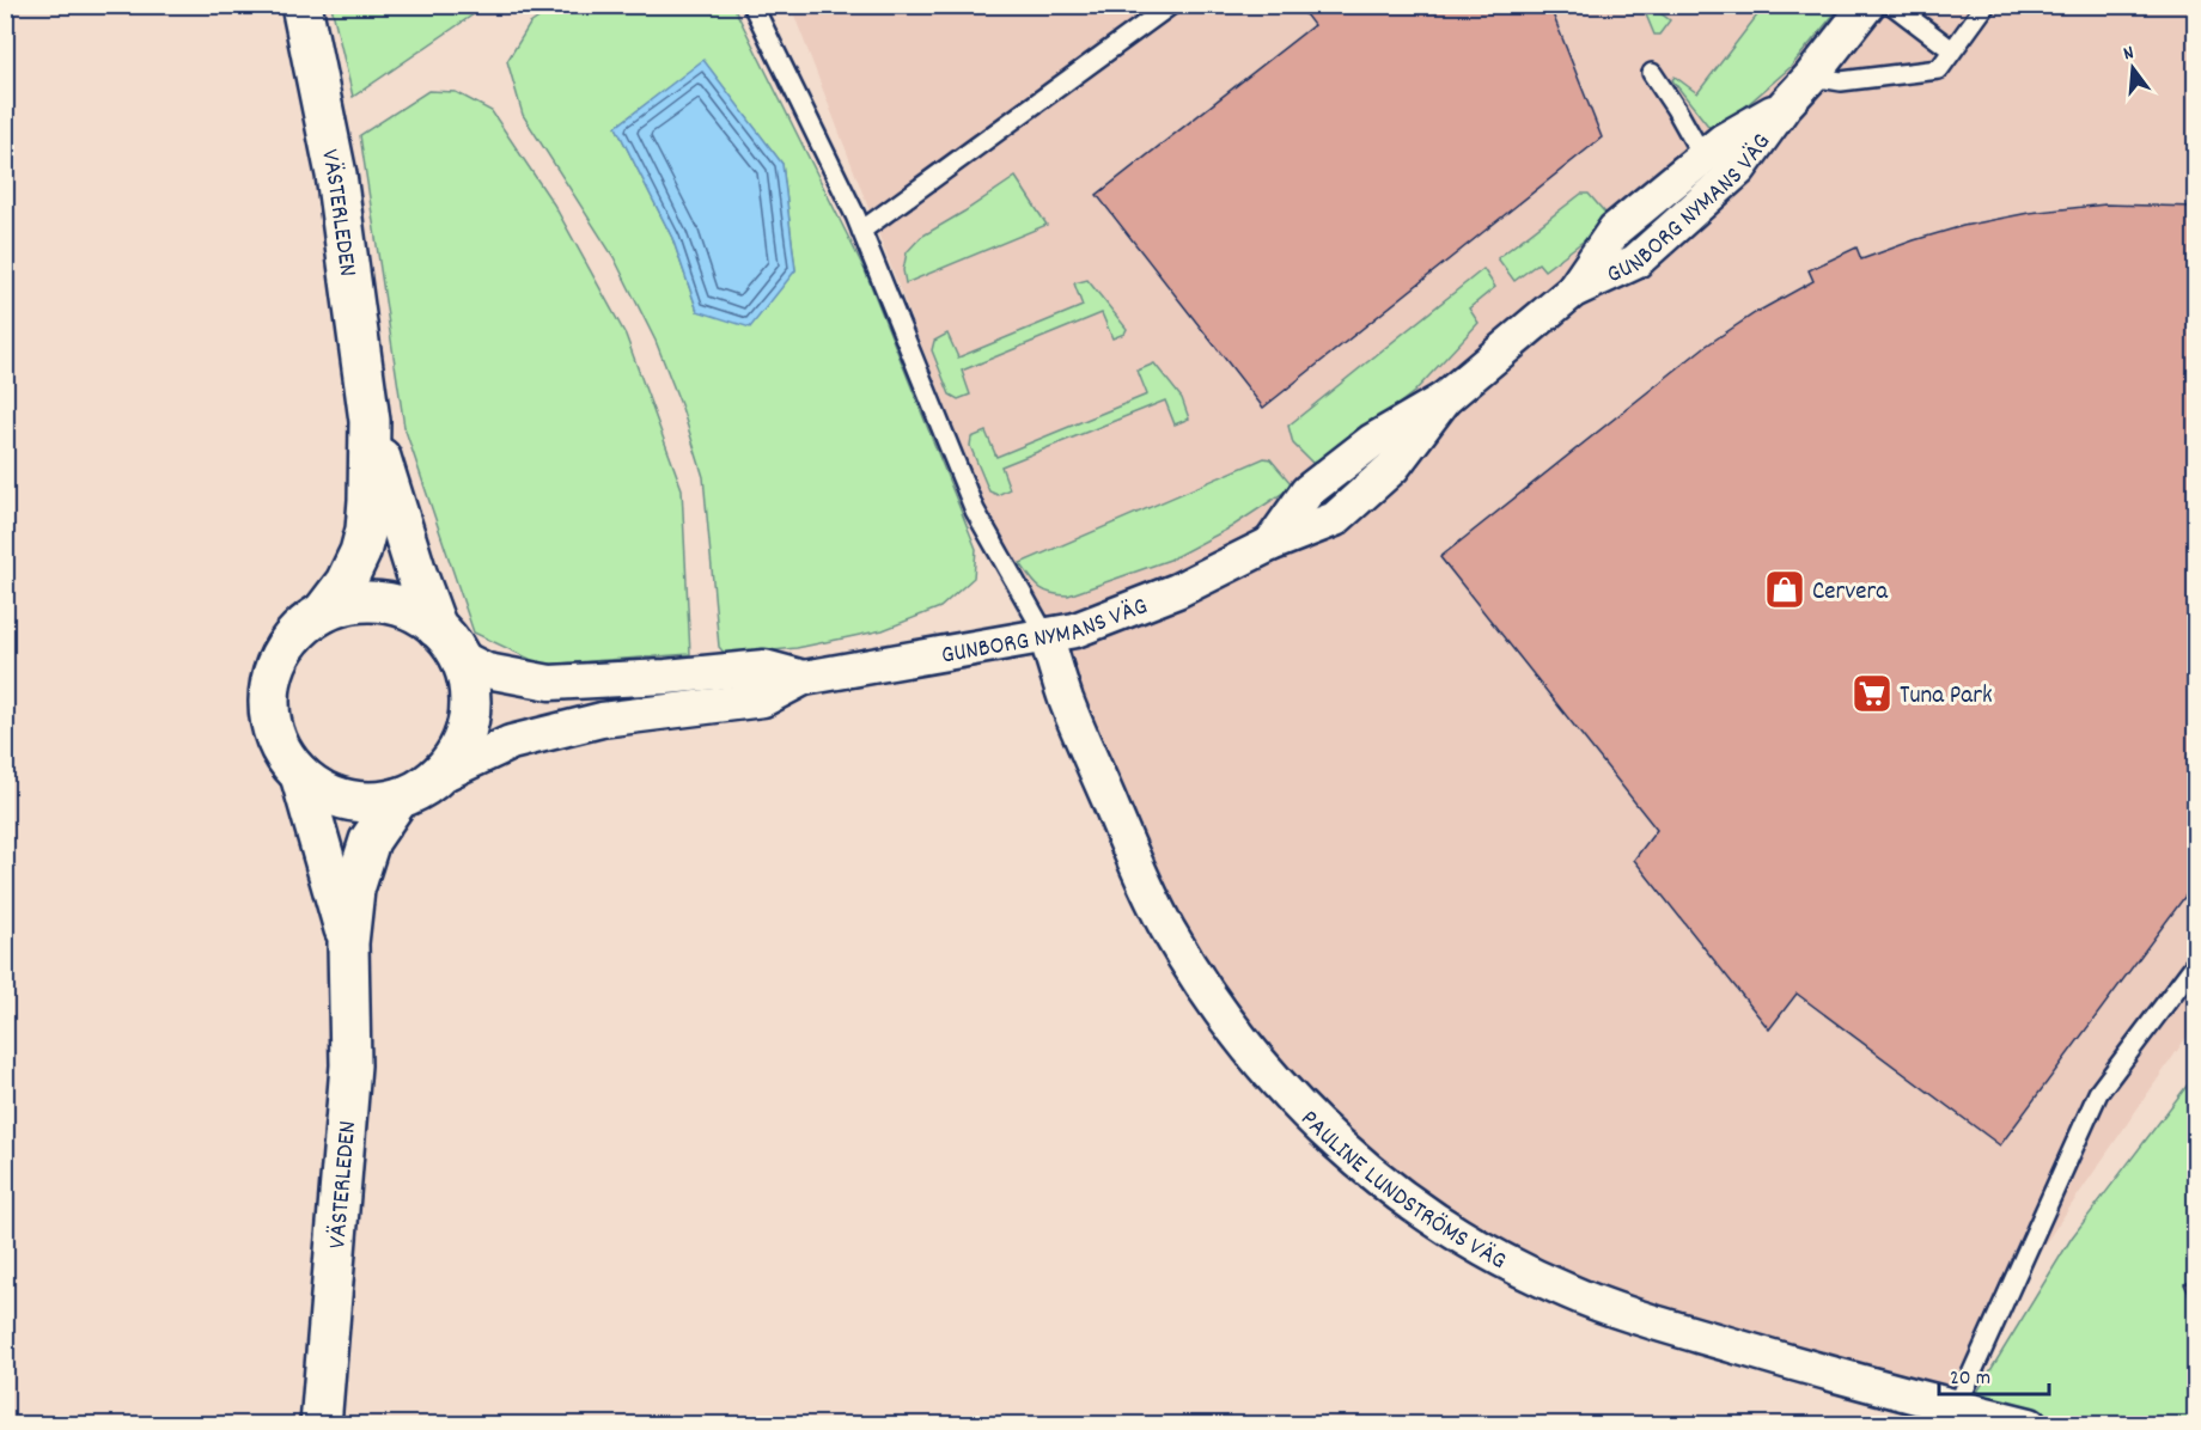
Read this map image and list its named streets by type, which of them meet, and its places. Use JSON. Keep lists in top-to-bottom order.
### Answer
{
  "streets": {
    "main road": ["VÄSTERLEDEN"],
    "street": ["GUNBORG NYMANS VÄG", "PAULINE LUNDSTRÖMS VÄG"]
  },
  "crossings": [
    ["GUNBORG NYMANS VÄG", "VÄSTERLEDEN"],
    ["GUNBORG NYMANS VÄG", "PAULINE LUNDSTRÖMS VÄG"]
  ],
  "places": {
    "shop": ["Cervera"],
    "supermarket": ["Tuna Park"]
  },
  "scale_bar": "20 m",
  "north": "top"
}
